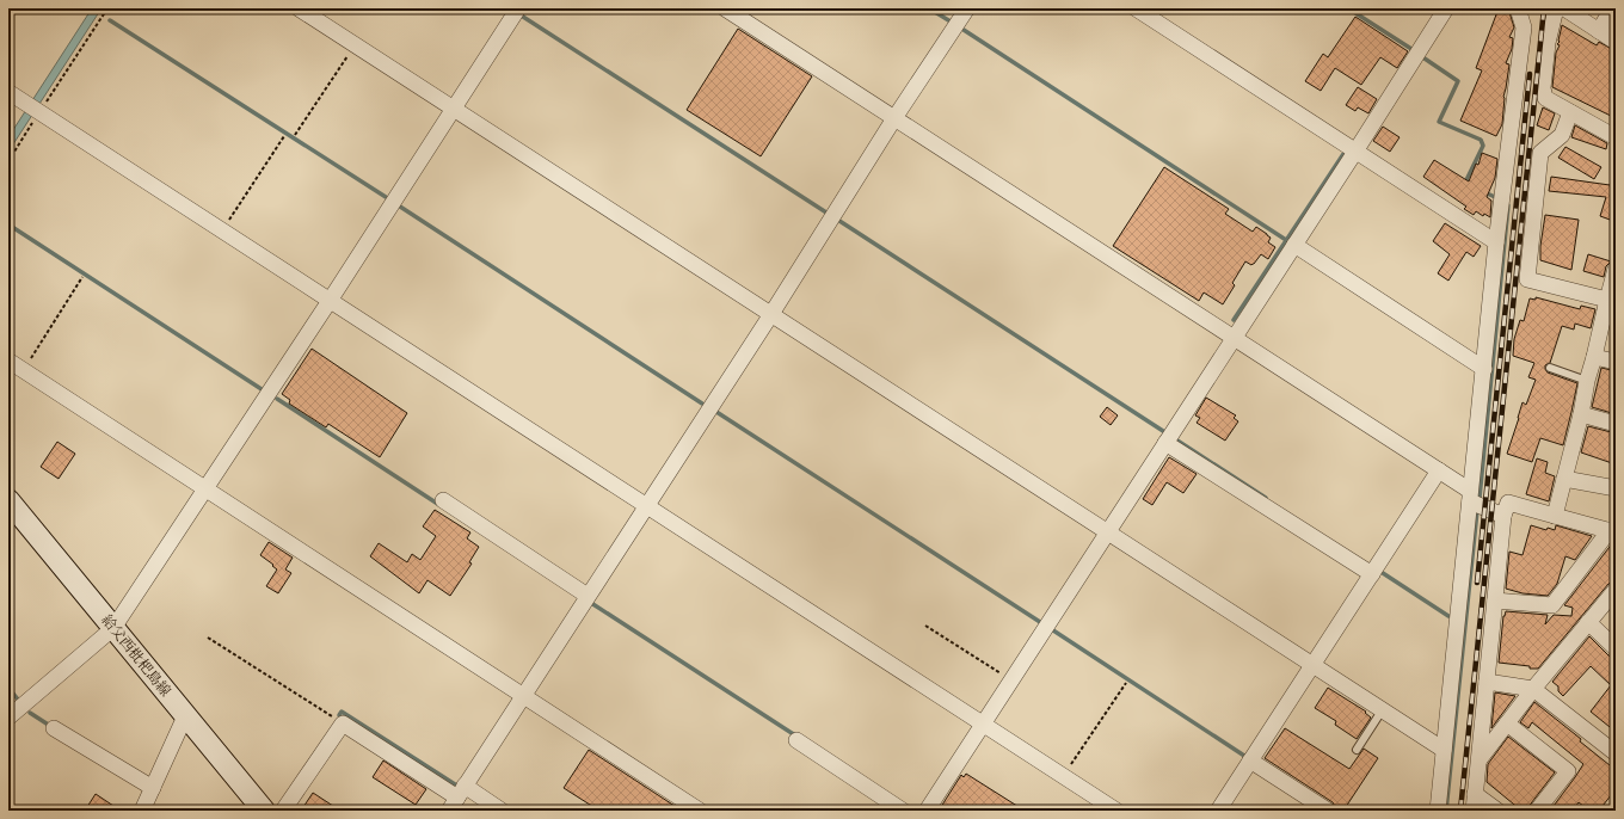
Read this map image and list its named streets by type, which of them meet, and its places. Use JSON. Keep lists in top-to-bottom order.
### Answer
{
  "streets": {
    "main road": ["給父西枇杷島線"]
  }
}
